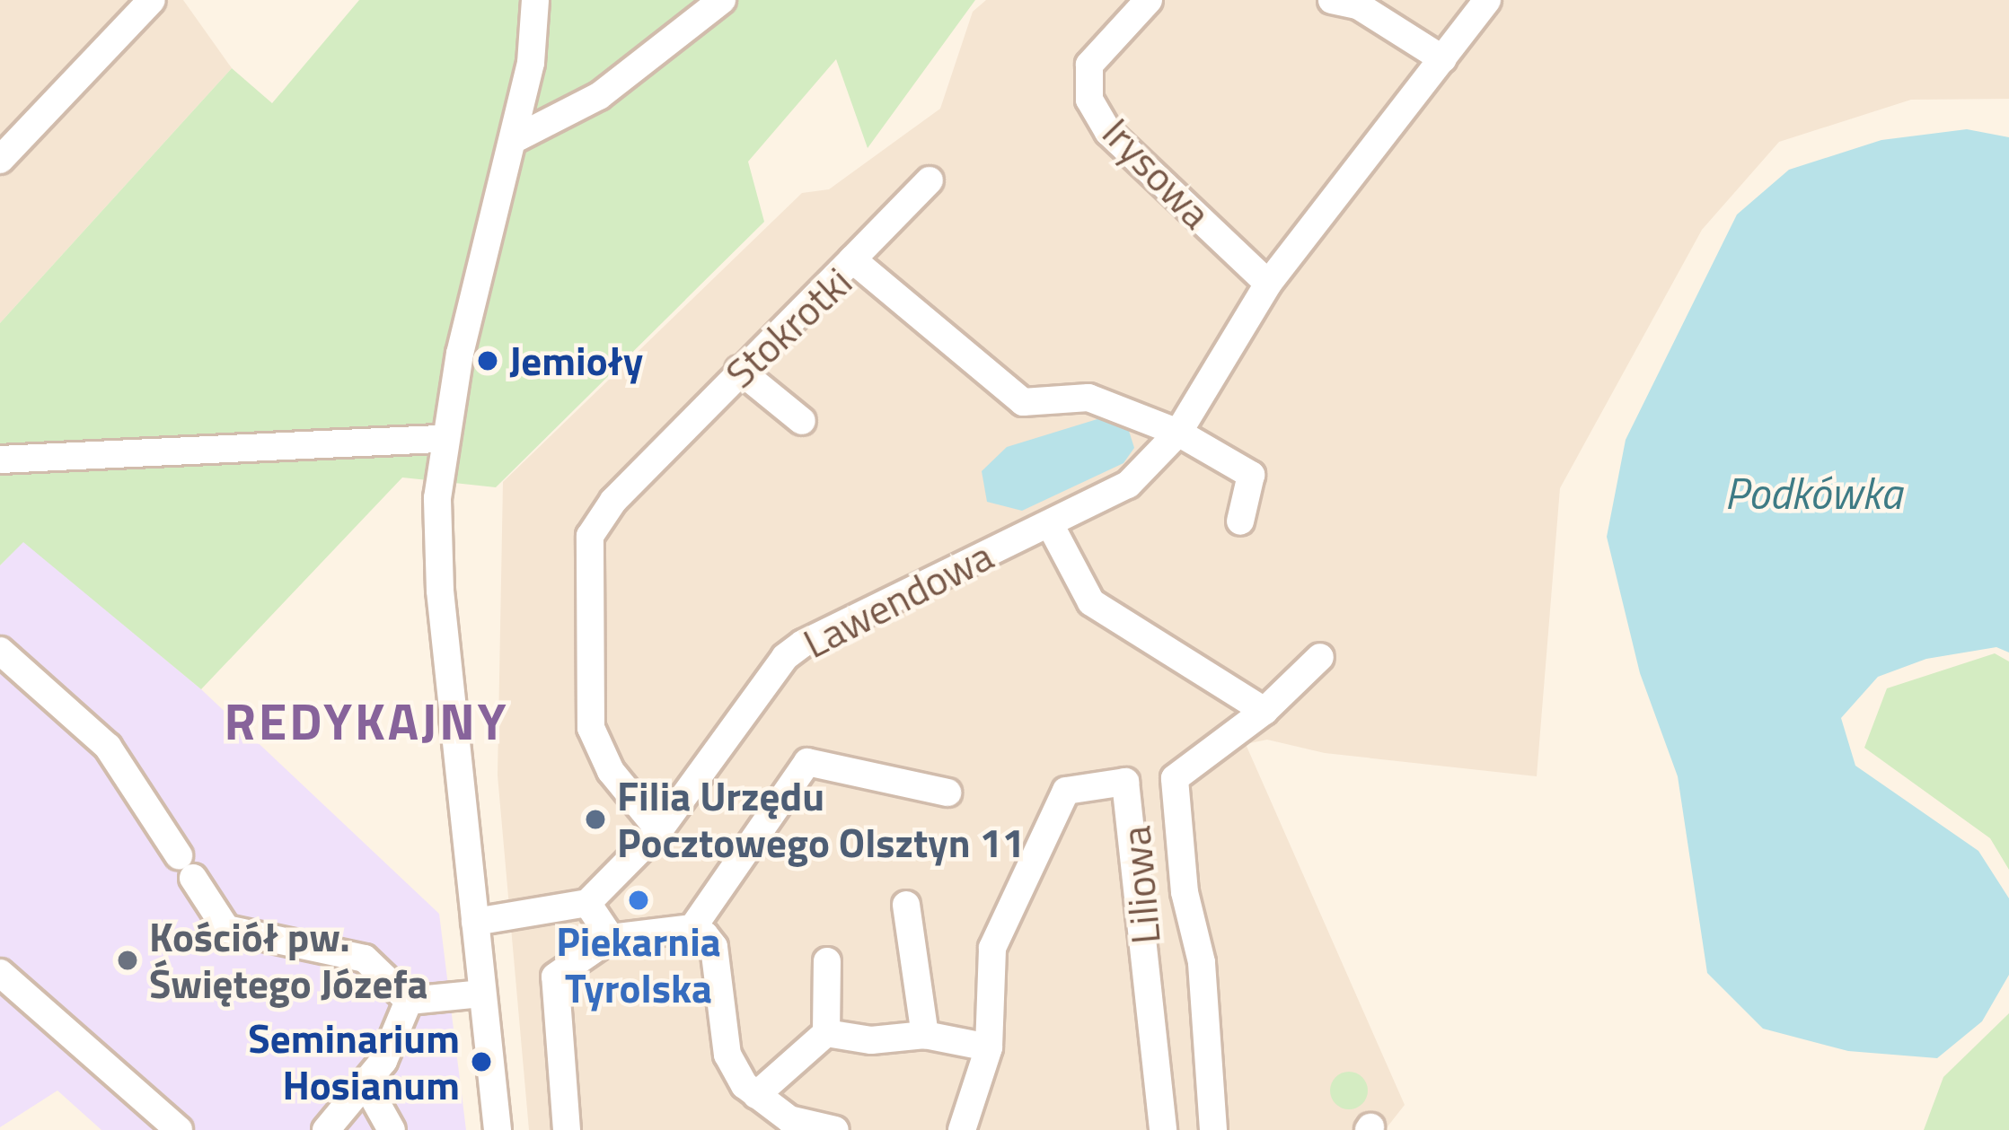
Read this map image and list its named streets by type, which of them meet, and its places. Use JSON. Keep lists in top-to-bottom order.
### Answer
{
  "streets": {
    "street": [
      "Irysowa",
      "Stokrotki",
      "Lawendowa",
      "Liliowa"
    ]
  },
  "crossings": [
    ["Irysowa", "Lawendowa"],
    ["Stokrotki", "Lawendowa"]
  ],
  "districts": ["REDYKAJNY"],
  "water": ["Podkówka"],
  "places": [
    "Jemioły",
    "Filia Urzędu Pocztowego Olsztyn 11",
    "Piekarnia Tyrolska",
    "Kościół pw. Świętego Józefa",
    "Seminarium Hosianum"
  ]
}
